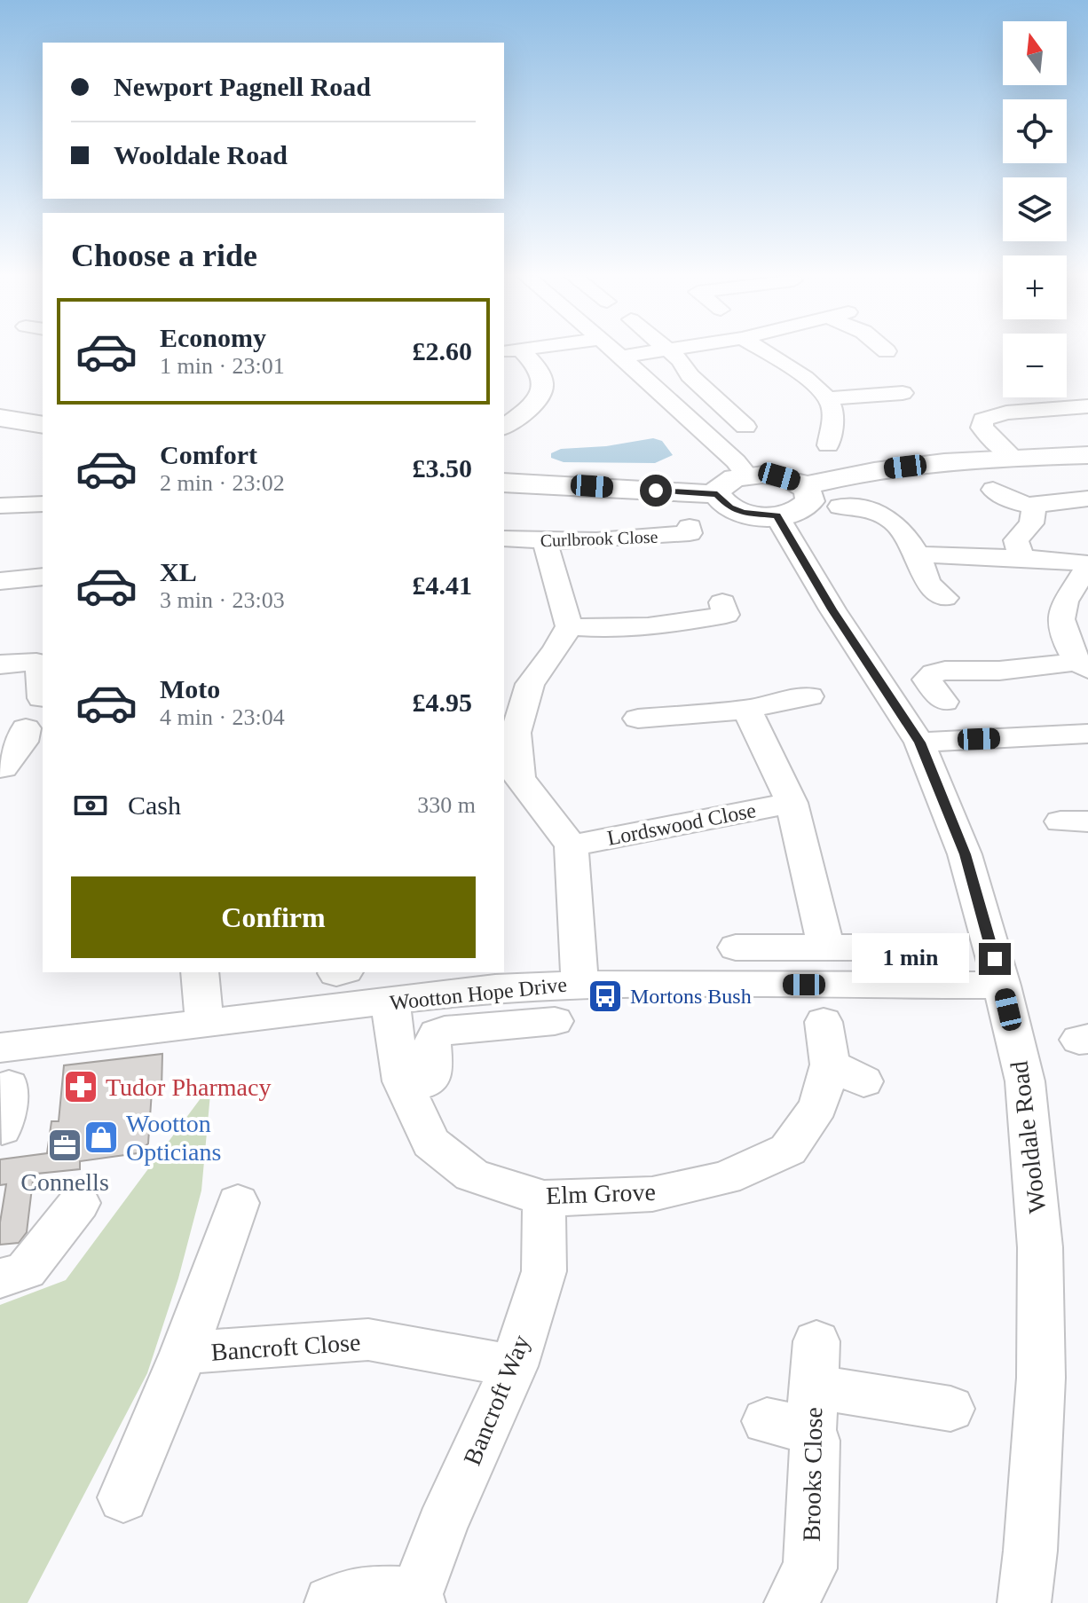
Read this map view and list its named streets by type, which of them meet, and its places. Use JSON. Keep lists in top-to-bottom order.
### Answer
{
  "streets": {
    "street": [
      "Curlbrook Close",
      "Lordswood Close",
      "Wootton Hope Drive",
      "Wooldale Road",
      "Elm Grove",
      "Bancroft Close",
      "Bancroft Way",
      "Brooks Close"
    ]
  },
  "crossings": [
    ["Wootton Hope Drive", "Wooldale Road"],
    ["Wootton Hope Drive", "Elm Grove"],
    ["Elm Grove", "Bancroft Way"],
    ["Bancroft Close", "Bancroft Way"]
  ],
  "places": {
    "bus stop": ["Mortons Bush"],
    "pharmacy": ["Tudor Pharmacy"],
    "shop": ["Wootton Opticians"],
    "office": ["Connells"]
  },
  "north": "top",
  "page": {
    "map_buttons": ["+", "−"],
    "banner": ["Newport Pagnell Road", "Wooldale Road"],
    "heading": "Choose a ride",
    "list": [
      {
        "name": "Economy",
        "note": "1 min · 23:01",
        "value": "£2.60"
      },
      {
        "name": "Comfort",
        "note": "2 min · 23:02",
        "value": "£3.50"
      },
      {
        "name": "XL",
        "note": "3 min · 23:03",
        "value": "£4.41"
      },
      {
        "name": "Moto",
        "note": "4 min · 23:04",
        "value": "£4.95"
      }
    ],
    "pay": ["Cash", "330 m"],
    "buttons": "Confirm",
    "bubble": "1 min"
  }
}
